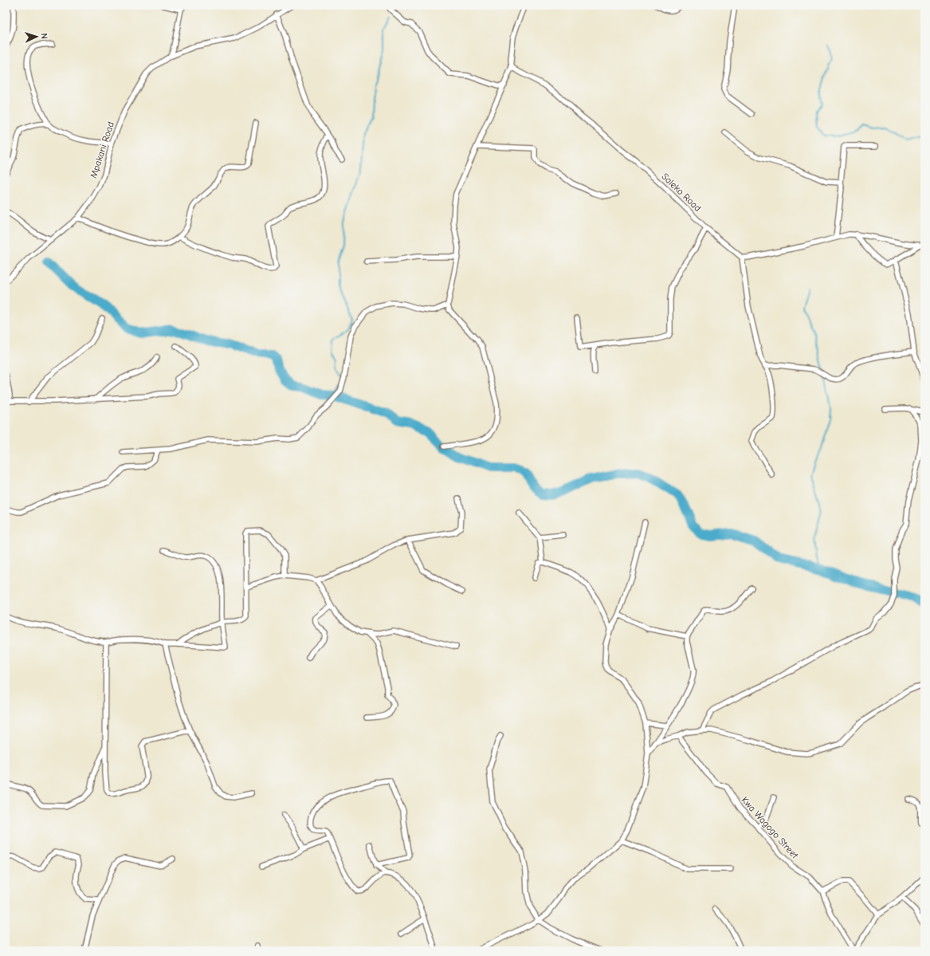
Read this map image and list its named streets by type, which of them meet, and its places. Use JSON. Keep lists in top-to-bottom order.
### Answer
{
  "streets": {
    "street": ["Mpakani Road", "Saleko Road", "Kwa Wagogo Street"]
  },
  "north": "right"
}
